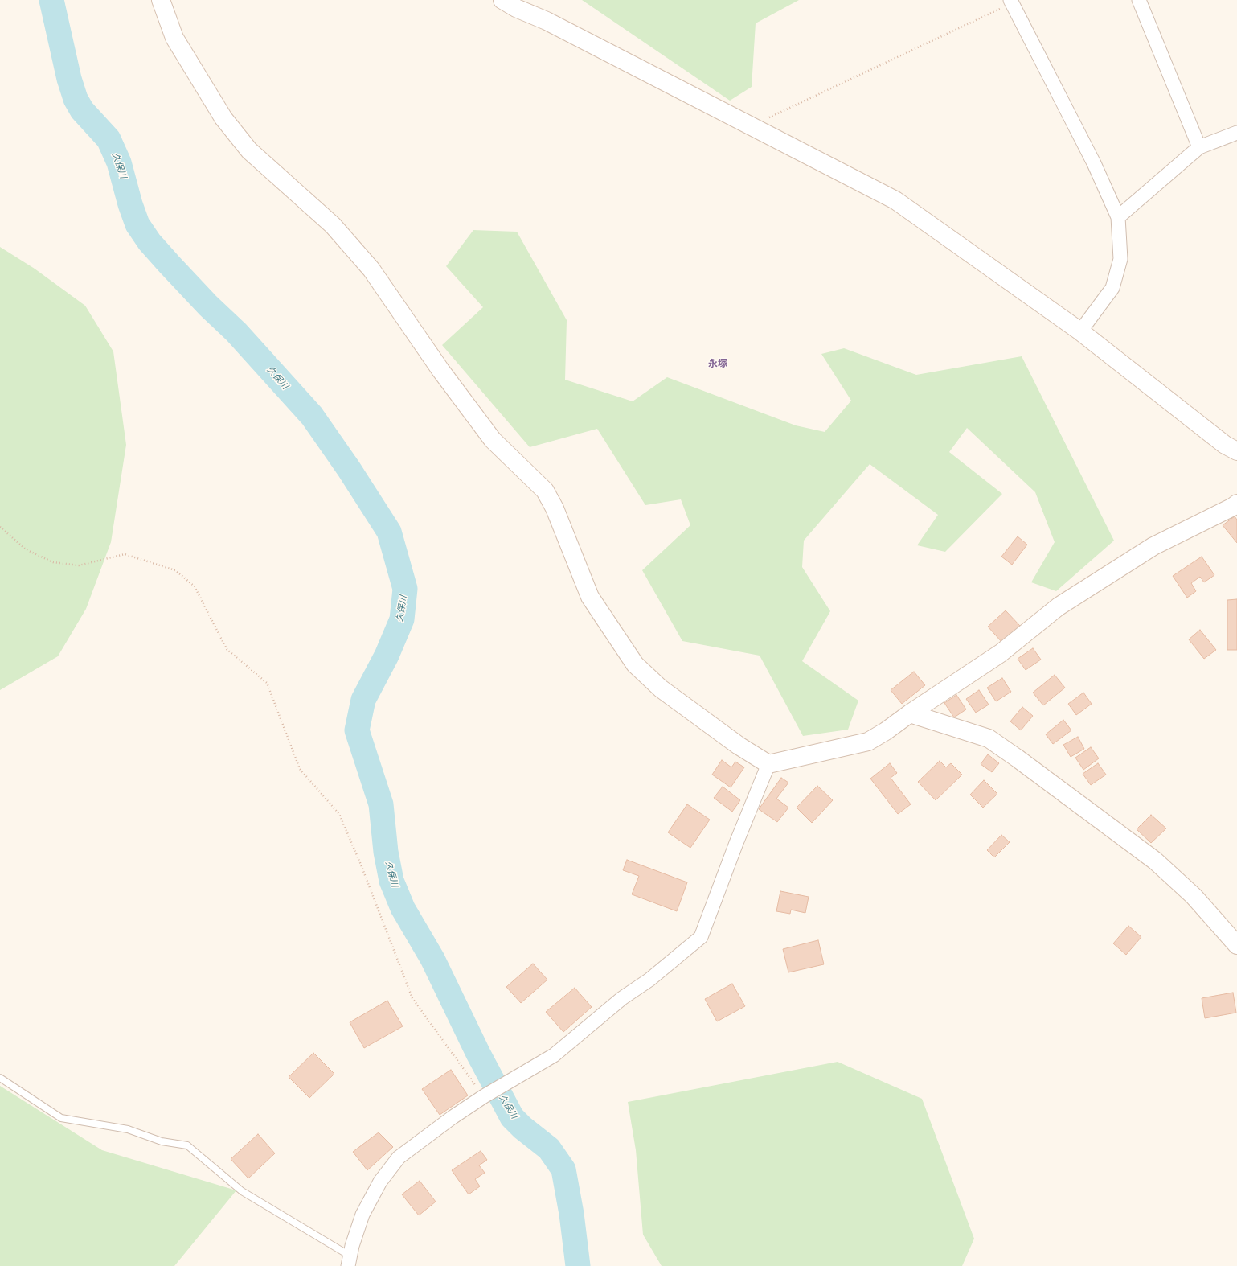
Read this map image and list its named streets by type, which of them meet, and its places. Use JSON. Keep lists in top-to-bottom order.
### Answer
{
  "districts": ["永塚"],
  "water": ["久保川"]
}
